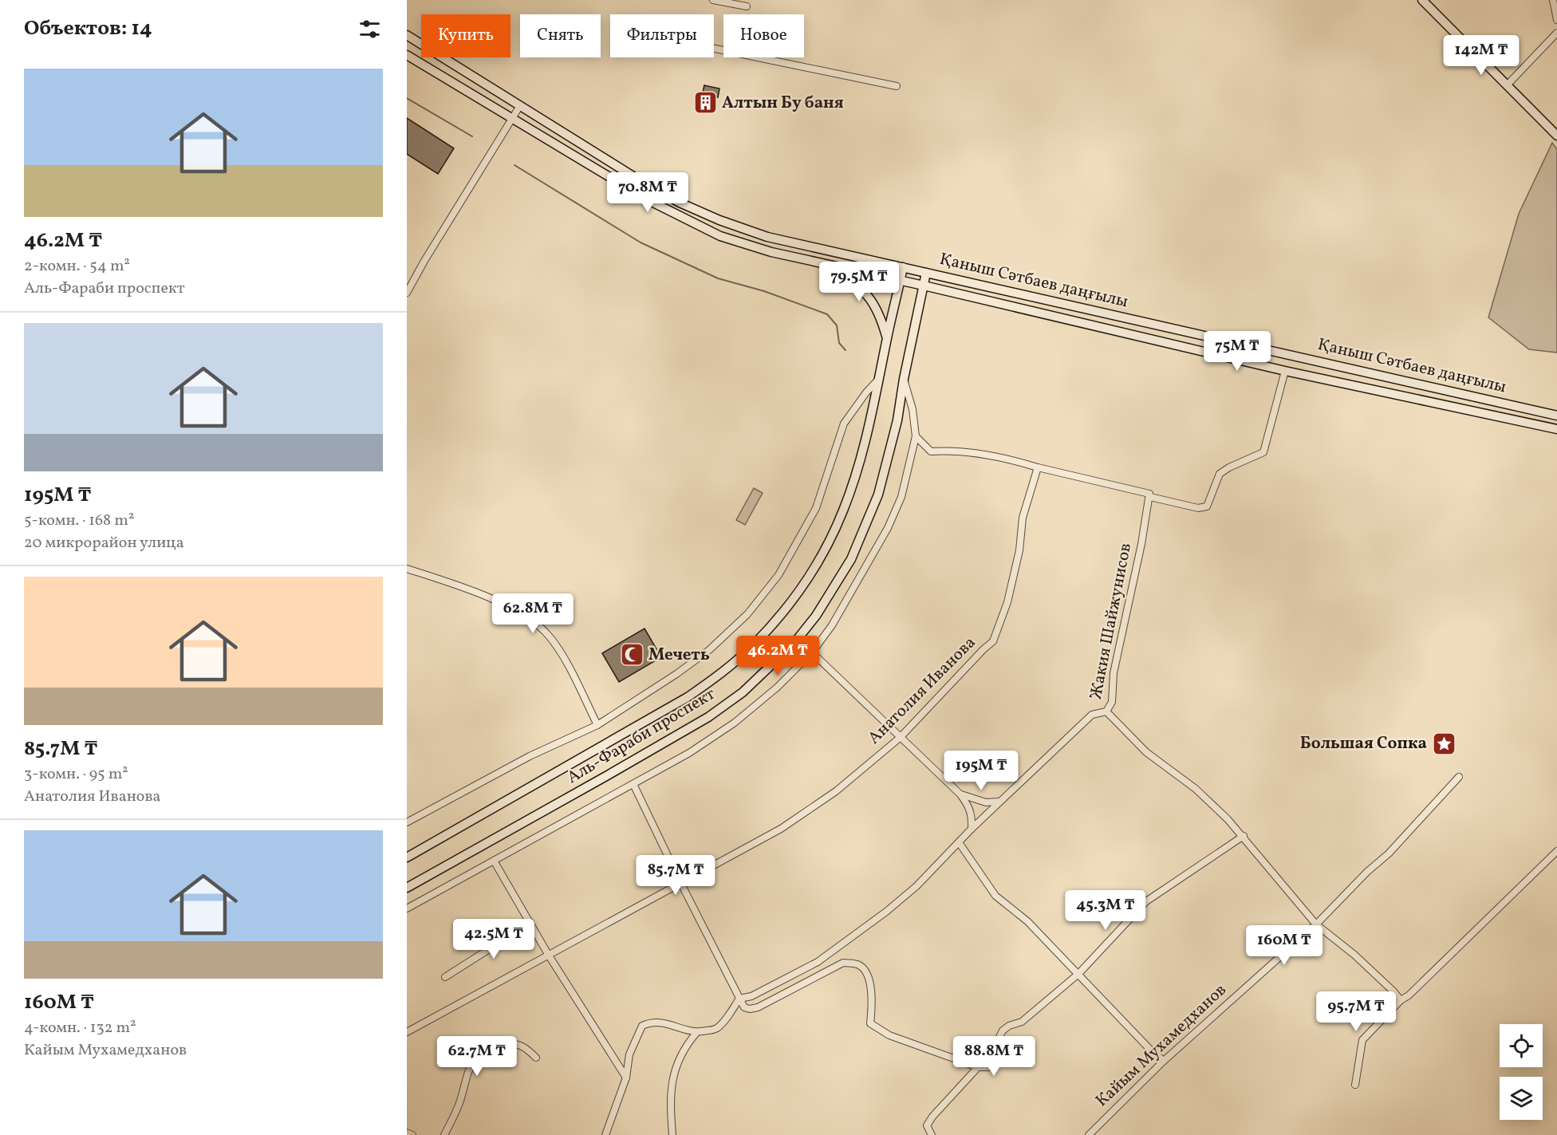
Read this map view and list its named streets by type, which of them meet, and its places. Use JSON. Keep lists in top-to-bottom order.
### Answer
{
  "streets": {
    "main road": ["Қаныш Сәтбаев даңғылы", "Аль-Фараби проспект"],
    "street": ["Жакия Шайжунисов", "Анатолия Иванова", "Кайым Мухамедханов"]
  },
  "crossings": [
    ["Қаныш Сәтбаев даңғылы", "Аль-Фараби проспект"]
  ],
  "places": {
    "building": ["Алтын Бу баня"],
    "mosque": ["Мечеть"],
    "place": ["Большая Сопка"]
  },
  "page": {
    "heading": "Объектов: 14",
    "chip": [
      "Купить",
      "Снять",
      "Фильтры",
      "Новое"
    ],
    "price": [
      "142M ₸",
      "70.8M ₸",
      "79.5M ₸",
      "75M ₸",
      "62.8M ₸",
      "46.2M ₸",
      "195M ₸",
      "85.7M ₸",
      "45.3M ₸",
      "42.5M ₸",
      "160M ₸",
      "95.7M ₸",
      "62.7M ₸",
      "88.8M ₸"
    ],
    "list": [
      {
        "name": "46.2M ₸",
        "note": "2-комн. · 54 m² · Аль-Фараби проспект"
      },
      {
        "name": "195M ₸",
        "note": "5-комн. · 168 m² · 20 микрорайон улица"
      },
      {
        "name": "85.7M ₸",
        "note": "3-комн. · 95 m² · Анатолия Иванова"
      },
      {
        "name": "160M ₸",
        "note": "4-комн. · 132 m² · Кайым Мухамедханов"
      }
    ]
  }
}
